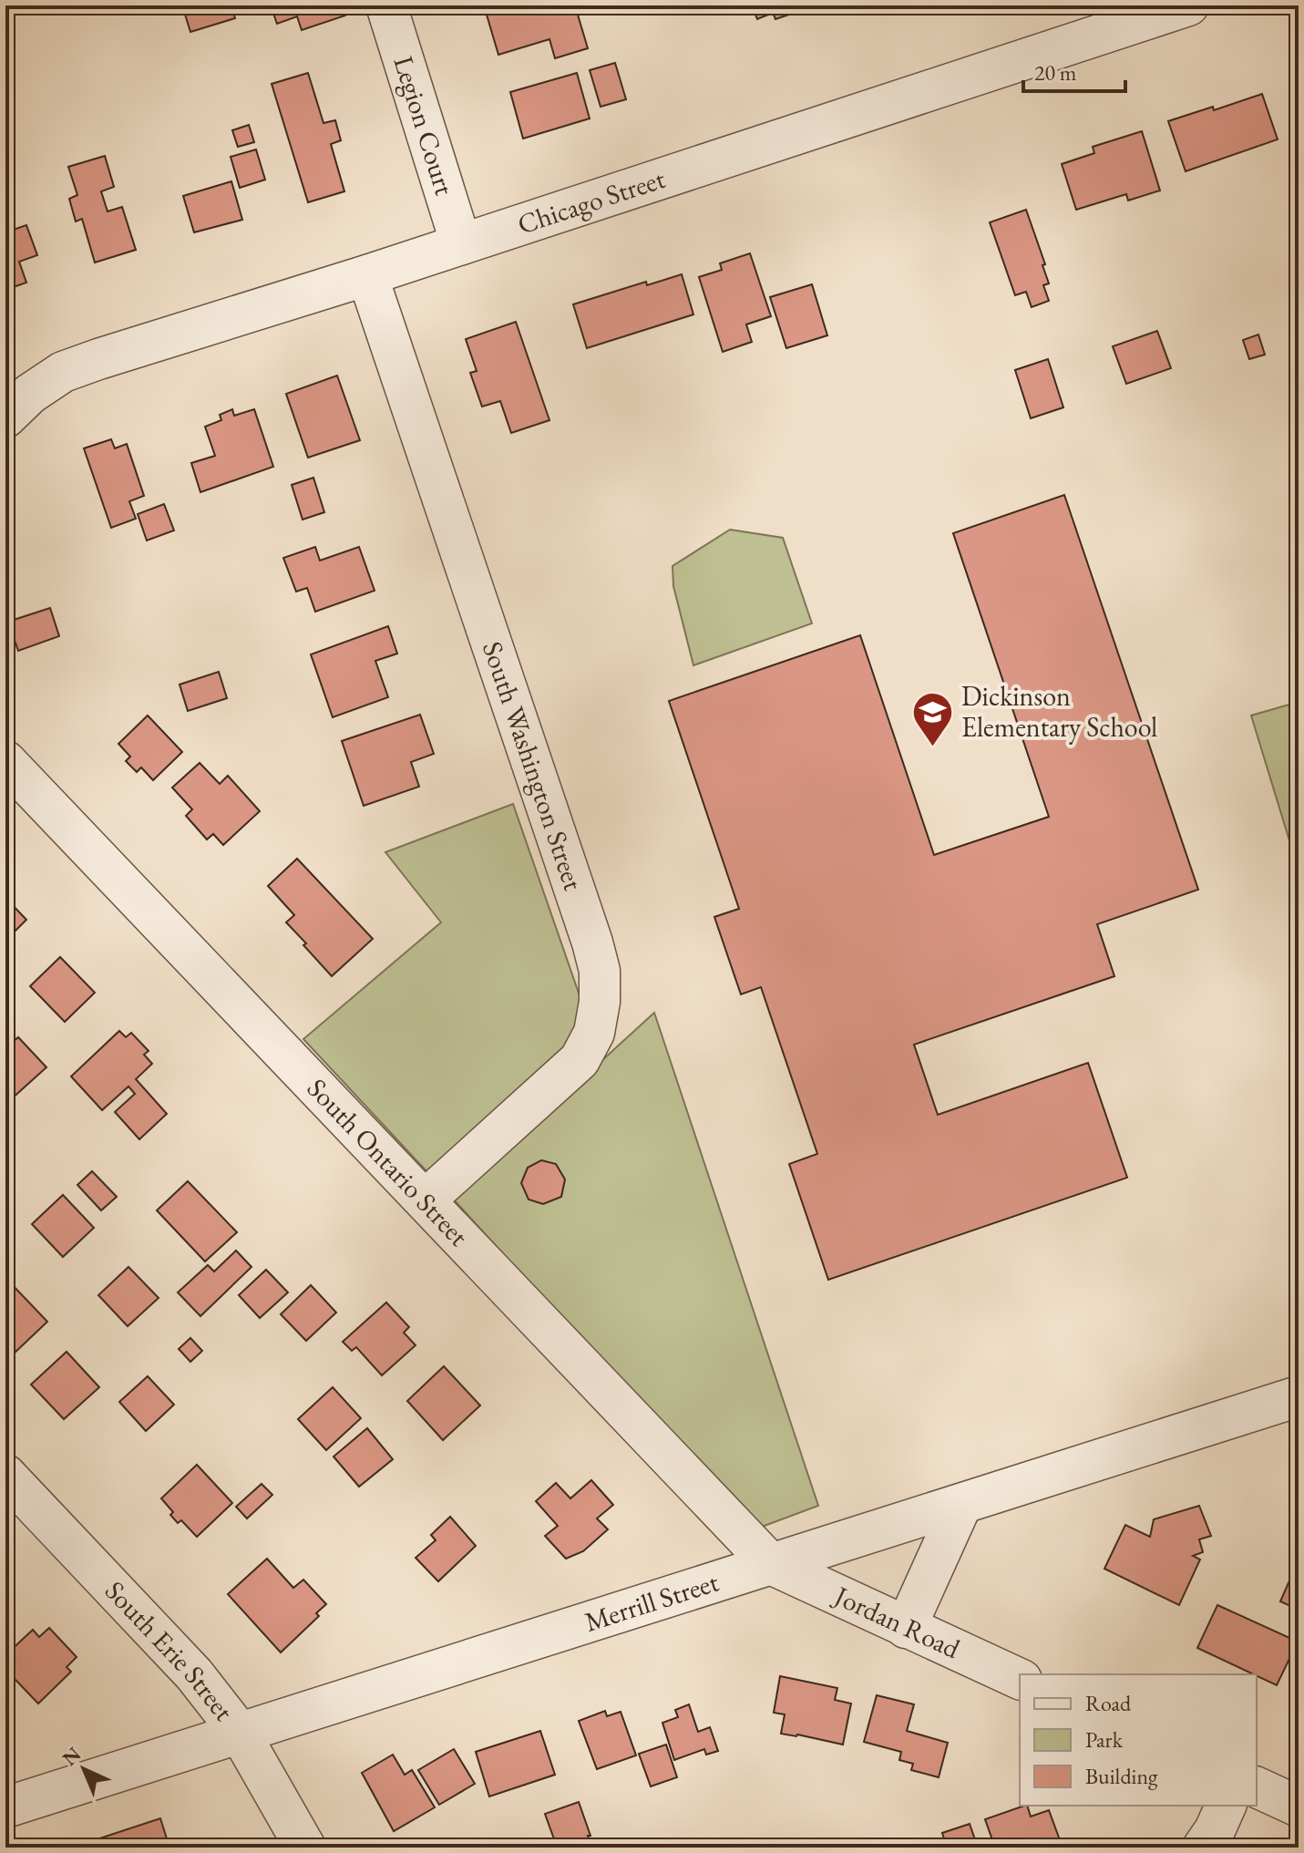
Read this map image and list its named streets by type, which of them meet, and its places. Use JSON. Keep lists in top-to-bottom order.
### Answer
{
  "streets": {
    "street": [
      "Legion Court",
      "Chicago Street",
      "South Washington Street",
      "South Ontario Street",
      "Merrill Street",
      "Jordan Road",
      "South Erie Street"
    ]
  },
  "crossings": [
    ["Legion Court", "Chicago Street"],
    ["Chicago Street", "South Washington Street"],
    ["South Washington Street", "South Ontario Street"],
    ["South Ontario Street", "Merrill Street"],
    ["South Ontario Street", "Jordan Road"],
    ["Merrill Street", "Jordan Road"],
    ["Merrill Street", "South Erie Street"]
  ],
  "places": {
    "school or university": ["Dickinson Elementary School"]
  },
  "legend": ["Road", "Park", "Building"],
  "scale_bar": "20 m",
  "north": "top left"
}
